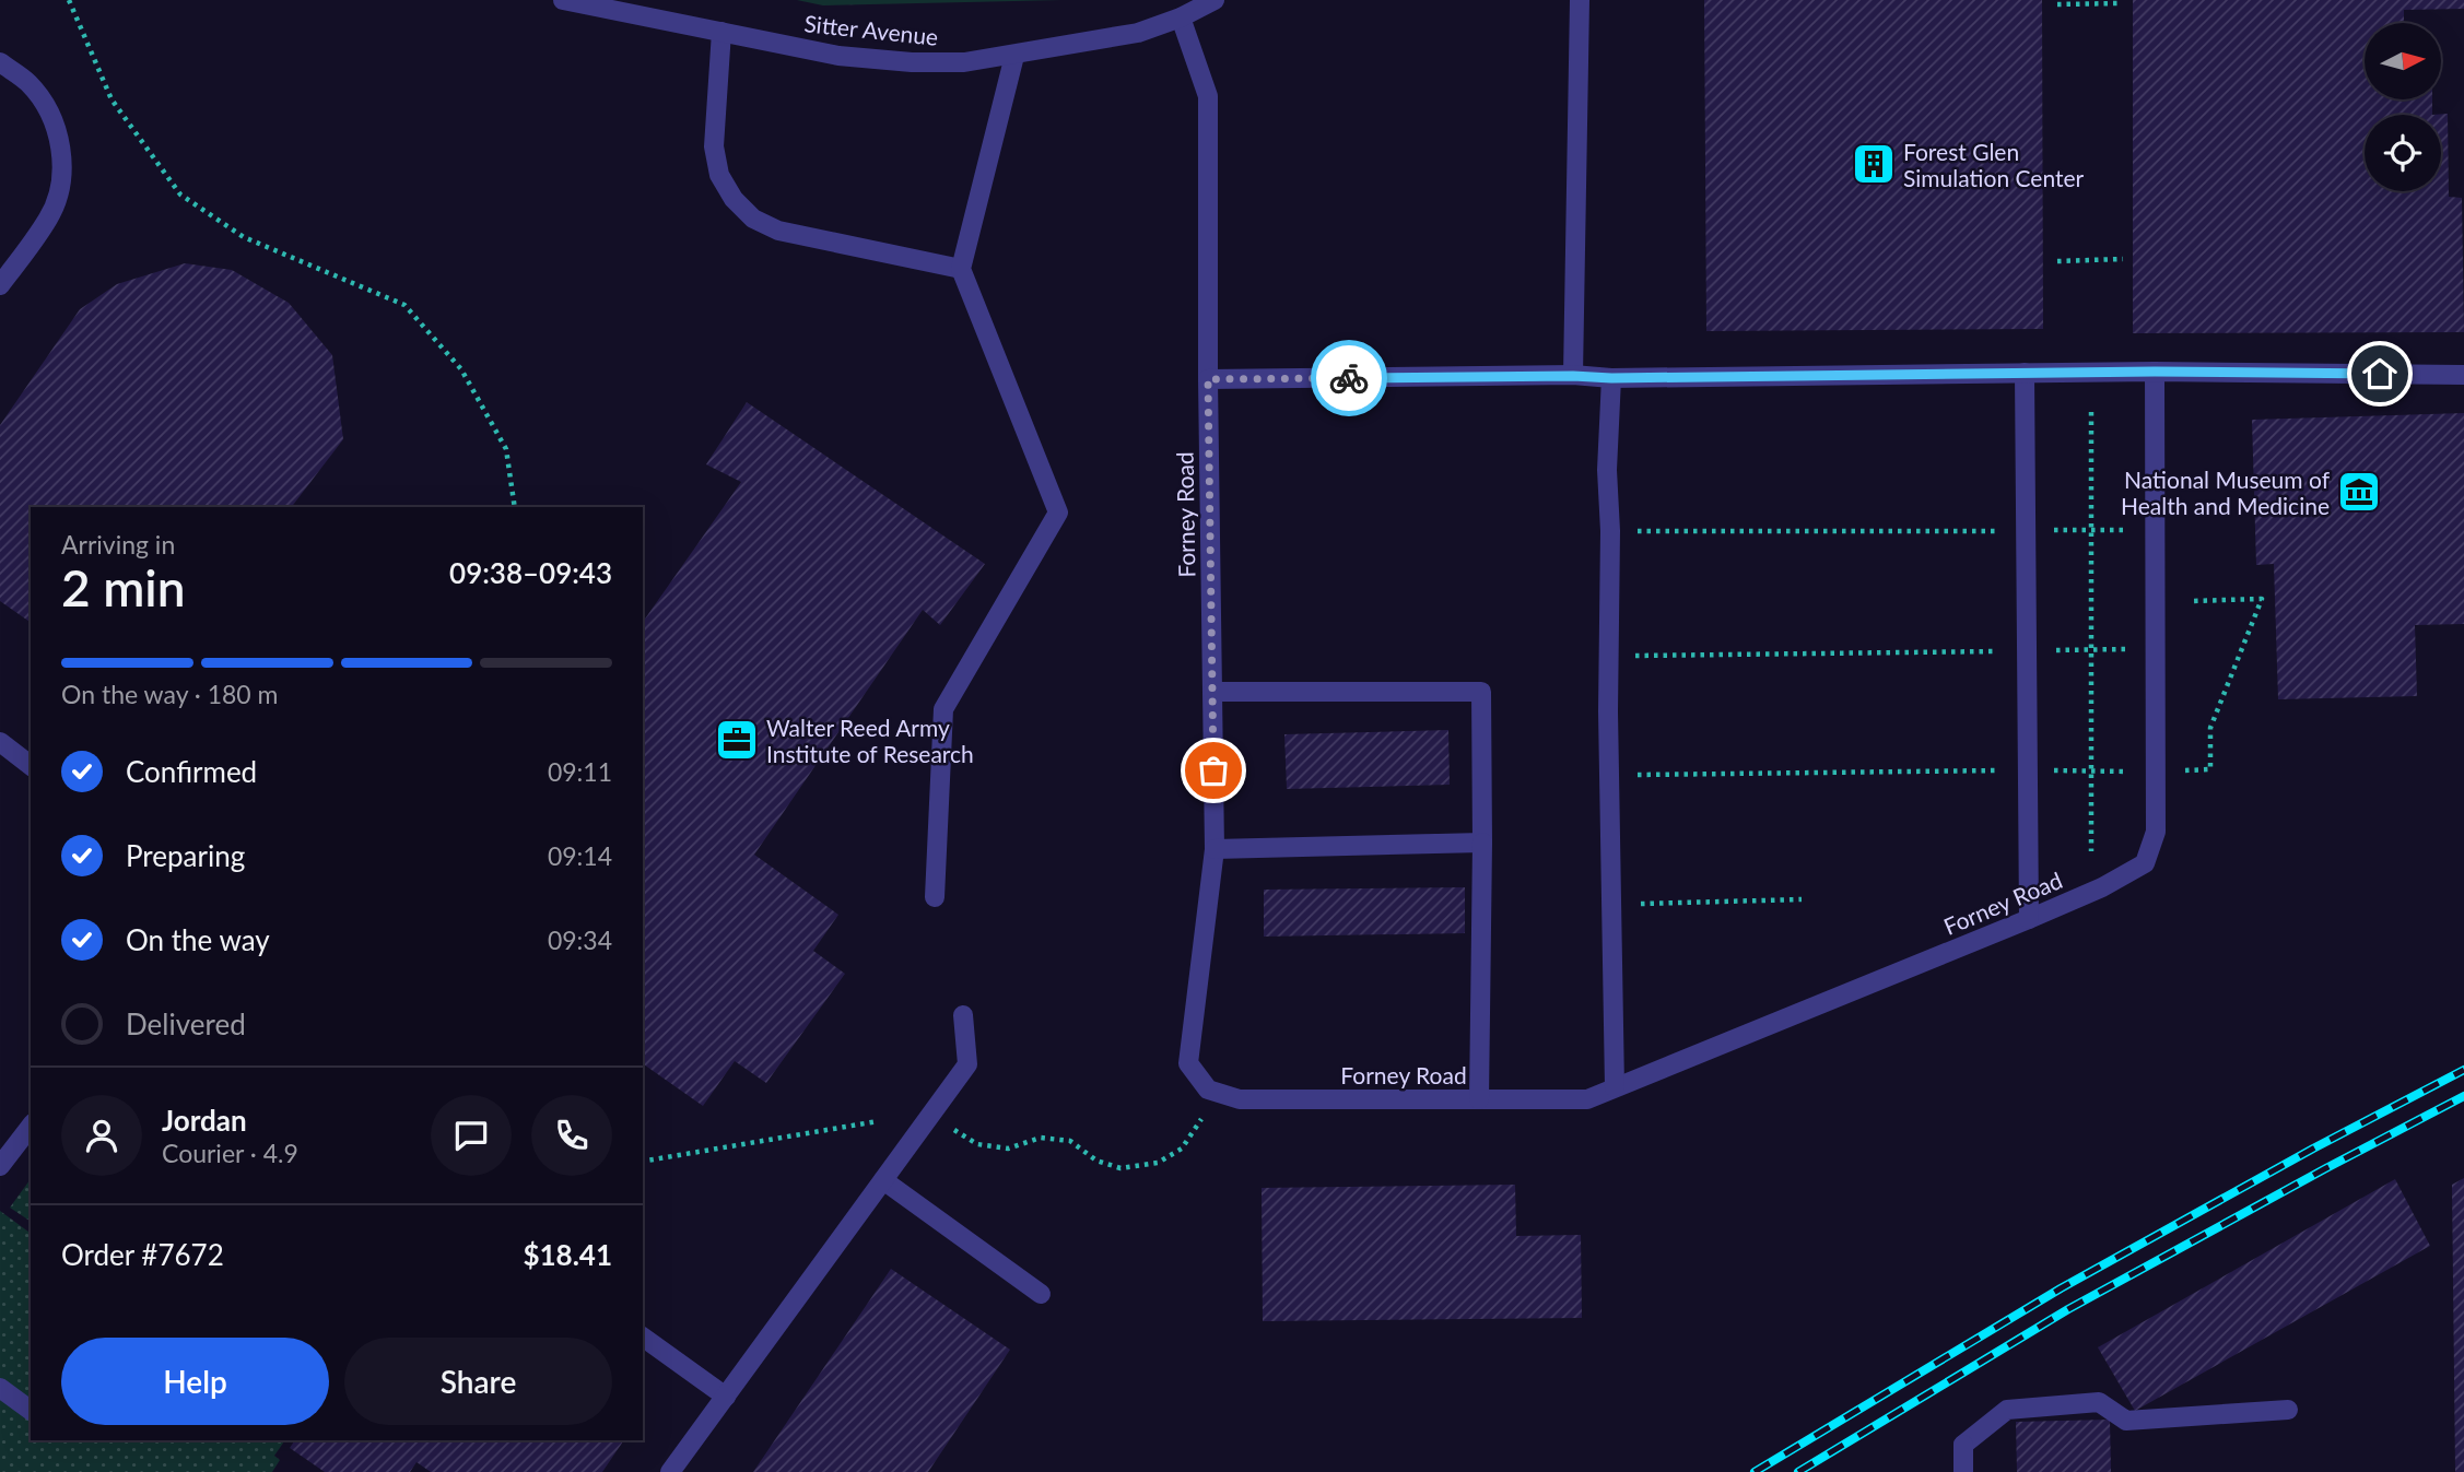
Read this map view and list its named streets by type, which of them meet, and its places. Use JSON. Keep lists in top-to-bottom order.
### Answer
{
  "streets": {
    "street": ["Sitter Avenue", "Forney Road"]
  },
  "crossings": [
    ["Sitter Avenue", "Forney Road"]
  ],
  "places": {
    "building": ["Forest Glen Simulation Center"],
    "museum": ["National Museum of Health and Medicine"],
    "office": ["Walter Reed Army Institute of Research"]
  },
  "north": "right",
  "page": {
    "heading": ["2 min", "Arriving in", "09:38–09:43"],
    "panel": [
      "Jordan",
      "Courier · 4.9",
      "Order #7672",
      "$18.41"
    ],
    "bar": "On the way · 180 m",
    "list": [
      ["Confirmed", "09:11"],
      ["Preparing", "09:14"],
      ["On the way", "09:34"],
      "Delivered"
    ],
    "buttons": ["Help", "Share"]
  }
}
